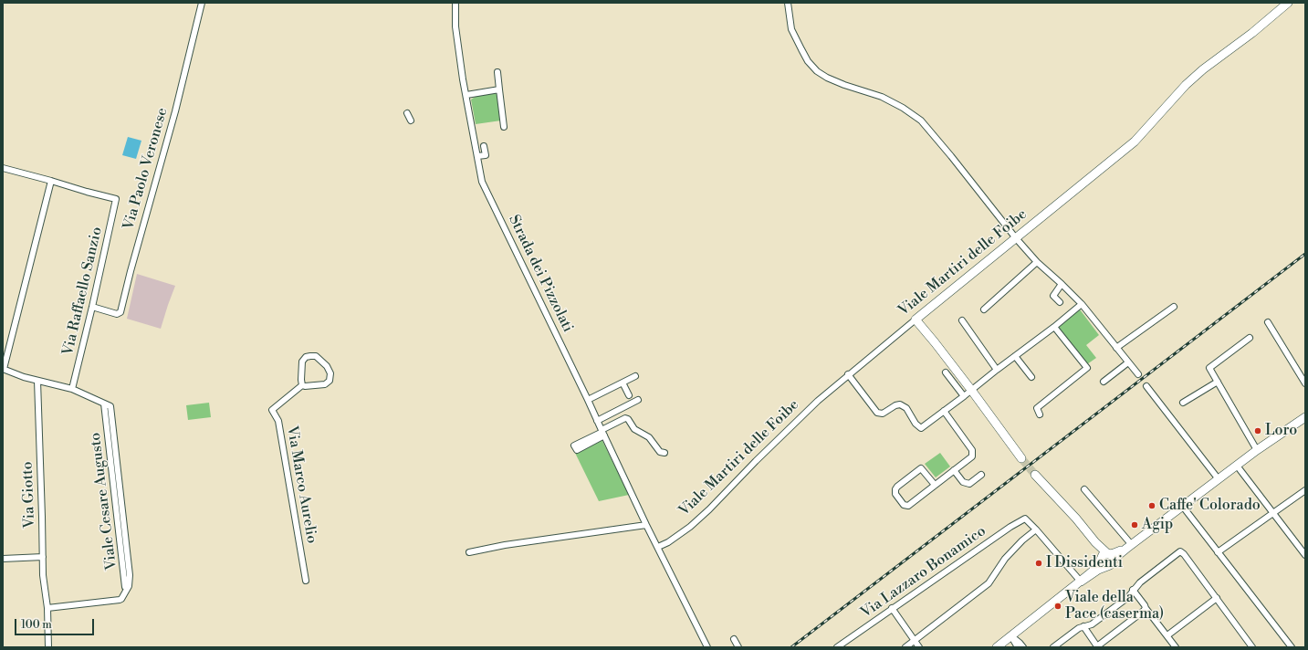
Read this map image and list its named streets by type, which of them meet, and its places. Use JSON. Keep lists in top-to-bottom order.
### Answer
{
  "streets": {
    "street": [
      "Via Paolo Veronese",
      "Viale Martiri delle Foibe",
      "Strada dei Pizzolati",
      "Via Raffaello Sanzio",
      "Via Marco Aurelio",
      "Via Giotto",
      "Viale Cesare Augusto",
      "Via Lazzaro Bonamico"
    ]
  },
  "crossings": [
    ["Via Paolo Veronese", "Via Raffaello Sanzio"],
    ["Viale Martiri delle Foibe", "Strada dei Pizzolati"]
  ],
  "places": [
    "Loro",
    "Caffe' Colorado",
    "Agip",
    "I Dissidenti",
    "Viale della Pace (caserma)"
  ],
  "scale_bar": "100 m"
}
